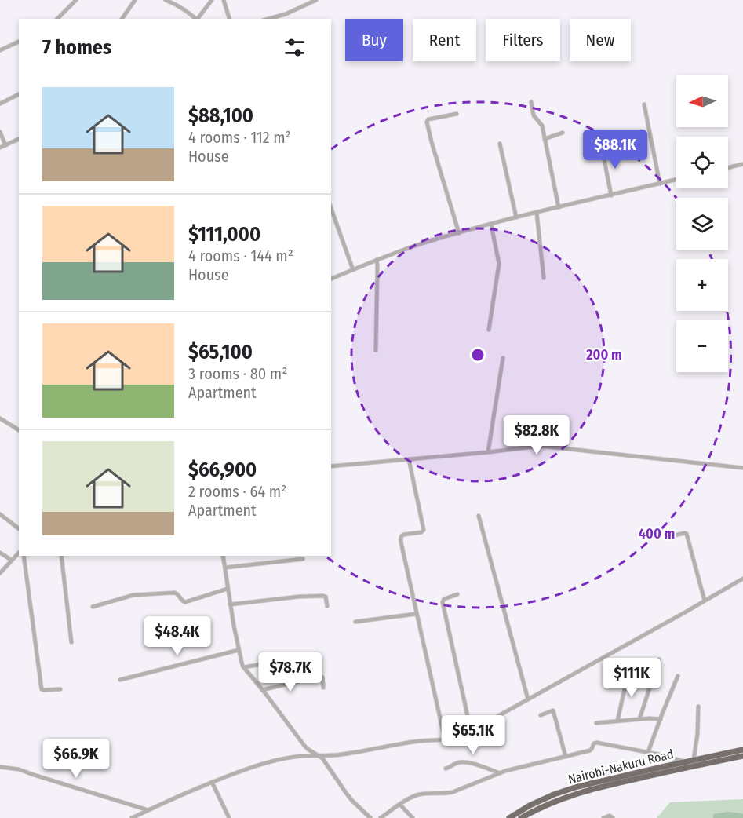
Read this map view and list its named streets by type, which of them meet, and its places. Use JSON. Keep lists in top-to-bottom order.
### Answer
{
  "streets": {
    "highway": ["Nairobi-Nakuru Road"]
  },
  "north": "left",
  "page": {
    "chip": [
      "Buy",
      "Rent",
      "Filters",
      "New"
    ],
    "heading": "7 homes",
    "map_buttons": ["+", "−"],
    "list": [
      {
        "name": "$88,100",
        "note": "4 rooms · 112 m² · House"
      },
      {
        "name": "$111,000",
        "note": "4 rooms · 144 m² · House"
      },
      {
        "name": "$65,100",
        "note": "3 rooms · 80 m² · Apartment"
      },
      {
        "name": "$66,900",
        "note": "2 rooms · 64 m² · Apartment"
      }
    ],
    "price": [
      "$88.1K",
      "$82.8K",
      "$48.4K",
      "$78.7K",
      "$111K",
      "$65.1K",
      "$66.9K"
    ]
  },
  "rings": ["200 m", "400 m"]
}
